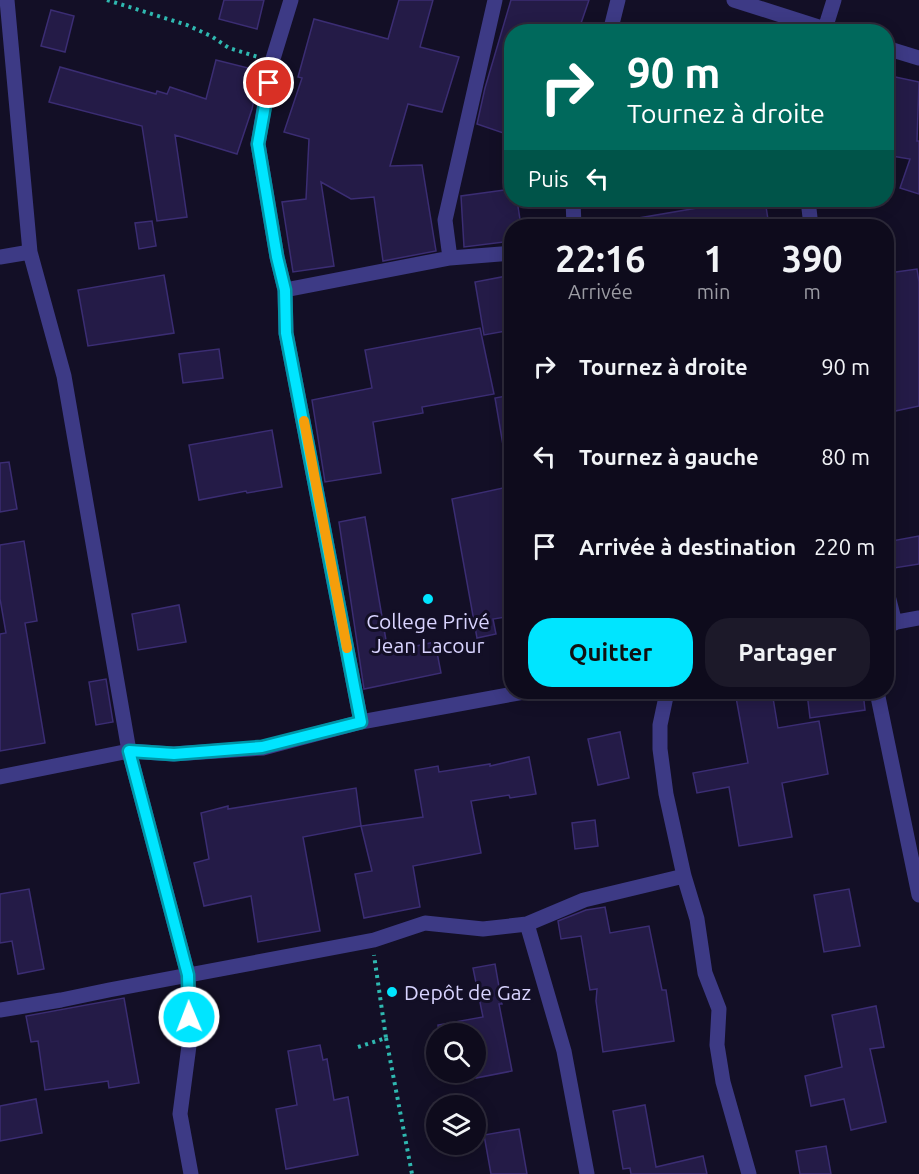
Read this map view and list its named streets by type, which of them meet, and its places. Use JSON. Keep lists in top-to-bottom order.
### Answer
{
  "places": ["College Privé Jean Lacour", "Depôt de Gaz"],
  "page": {
    "turn": ["90 m", "Tournez à droite"],
    "then": "Puis",
    "eta": [
      "22:16",
      "Arrivée",
      "1",
      "min",
      "390",
      "m"
    ],
    "list": [
      {
        "name": "Tournez à droite",
        "value": "90 m"
      },
      {
        "name": "Tournez à gauche",
        "value": "80 m"
      },
      {
        "name": "Arrivée à destination",
        "value": "220 m"
      }
    ],
    "buttons": ["Quitter", "Partager"]
  }
}
